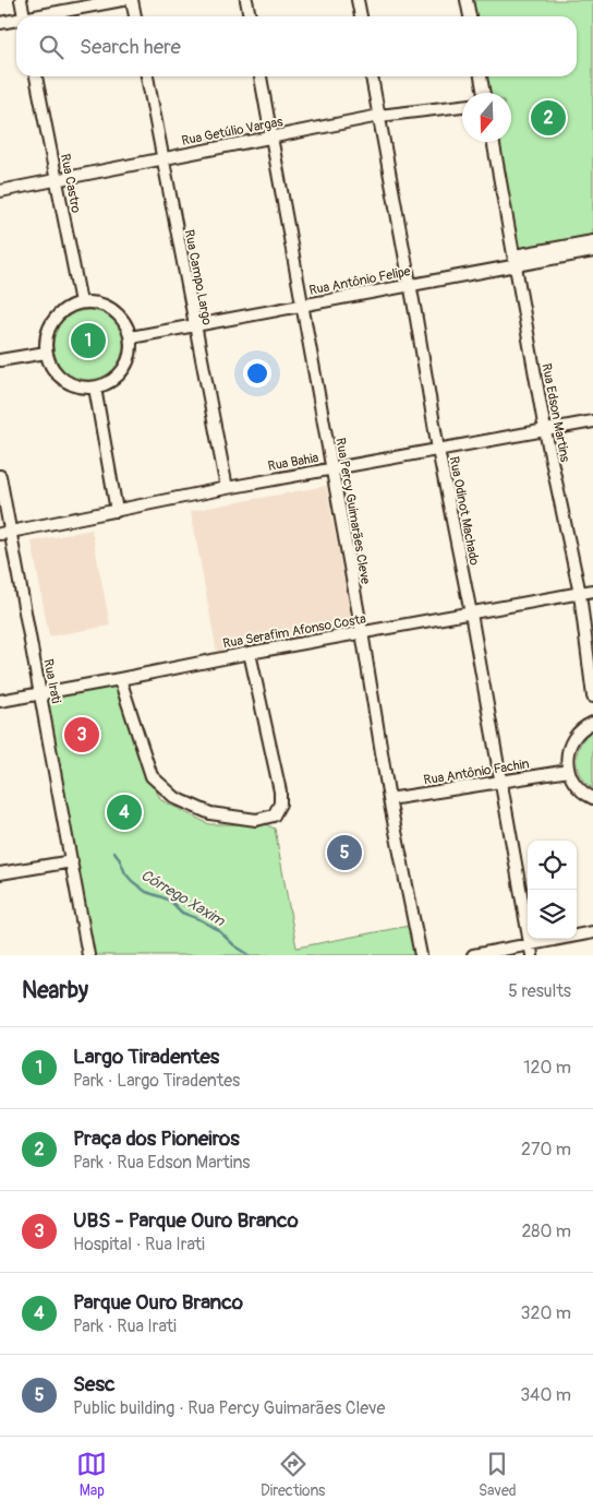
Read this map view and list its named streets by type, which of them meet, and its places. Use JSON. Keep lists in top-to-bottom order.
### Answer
{
  "streets": {
    "street": [
      "Rua Getúlio Vargas",
      "Rua Castro",
      "Rua Campo Largo",
      "Rua Antônio Felipe",
      "Rua Edson Martins",
      "Rua Bahia",
      "Rua Percy Guimarães Cleve",
      "Rua Odinot Machado",
      "Rua Serafim Afonso Costa",
      "Rua Irati",
      "Rua Antônio Fachin"
    ]
  },
  "crossings": [
    ["Rua Getúlio Vargas", "Rua Castro"],
    ["Rua Getúlio Vargas", "Rua Campo Largo"],
    ["Rua Getúlio Vargas", "Rua Percy Guimarães Cleve"],
    ["Rua Getúlio Vargas", "Rua Odinot Machado"],
    ["Rua Castro", "Rua Antônio Felipe"],
    ["Rua Campo Largo", "Rua Antônio Felipe"],
    ["Rua Campo Largo", "Rua Bahia"],
    ["Rua Antônio Felipe", "Rua Edson Martins"],
    ["Rua Antônio Felipe", "Rua Percy Guimarães Cleve"],
    ["Rua Antônio Felipe", "Rua Odinot Machado"],
    ["Rua Edson Martins", "Rua Bahia"],
    ["Rua Edson Martins", "Rua Serafim Afonso Costa"],
    ["Rua Bahia", "Rua Percy Guimarães Cleve"],
    ["Rua Bahia", "Rua Odinot Machado"],
    ["Rua Bahia", "Rua Irati"],
    ["Rua Percy Guimarães Cleve", "Rua Serafim Afonso Costa"],
    ["Rua Percy Guimarães Cleve", "Rua Antônio Fachin"],
    ["Rua Odinot Machado", "Rua Serafim Afonso Costa"],
    ["Rua Odinot Machado", "Rua Antônio Fachin"],
    ["Rua Serafim Afonso Costa", "Rua Irati"]
  ],
  "water": ["Córrego Xaxim"],
  "north": "bottom",
  "page": {
    "search": "Search here",
    "pins": [
      "2",
      "1",
      "3",
      "4",
      "5"
    ],
    "heading": ["Nearby", "5 results"],
    "list": [
      {
        "mark": "1",
        "name": "Largo Tiradentes",
        "note": "Park · Largo Tiradentes",
        "value": "120 m"
      },
      {
        "mark": "2",
        "name": "Praça dos Pioneiros",
        "note": "Park · Rua Edson Martins",
        "value": "270 m"
      },
      {
        "mark": "3",
        "name": "UBS - Parque Ouro Branco",
        "note": "Hospital · Rua Irati",
        "value": "280 m"
      },
      {
        "mark": "4",
        "name": "Parque Ouro Branco",
        "note": "Park · Rua Irati",
        "value": "320 m"
      },
      {
        "mark": "5",
        "name": "Sesc",
        "note": "Public building · Rua Percy Guimarães Cleve",
        "value": "340 m"
      }
    ],
    "nav": ["Map", "Directions", "Saved"]
  }
}
